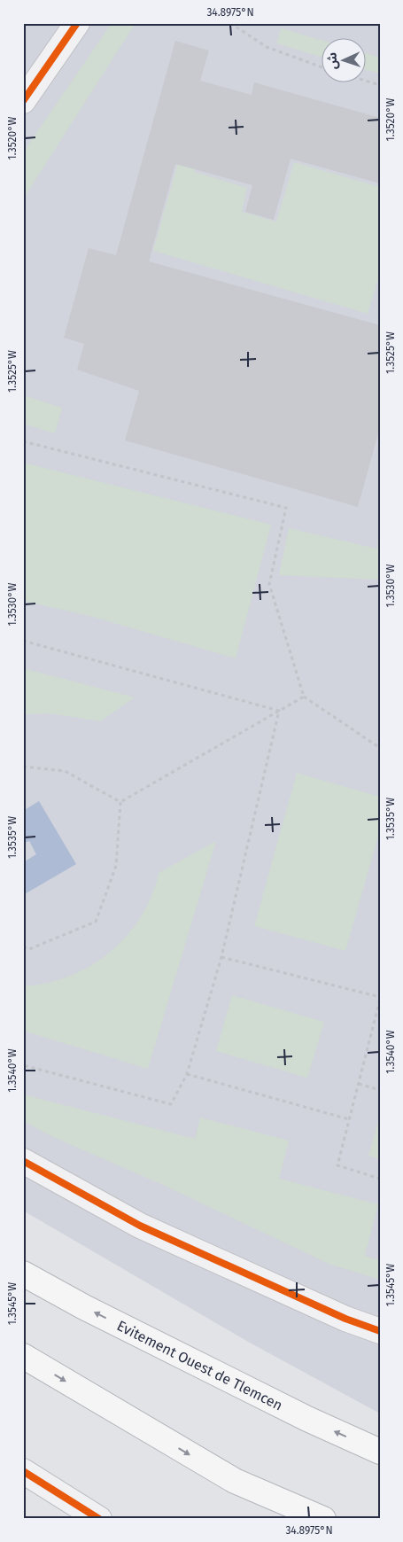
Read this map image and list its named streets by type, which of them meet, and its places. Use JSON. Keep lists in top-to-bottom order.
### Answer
{
  "streets": {
    "highway": ["Evitement Ouest de Tlemcen"]
  },
  "north": "left",
  "coordinates": [
    "34.8975°N",
    "1.3520°W",
    "1.3525°W",
    "1.3530°W",
    "1.3535°W",
    "1.3540°W",
    "1.3545°W"
  ]
}
